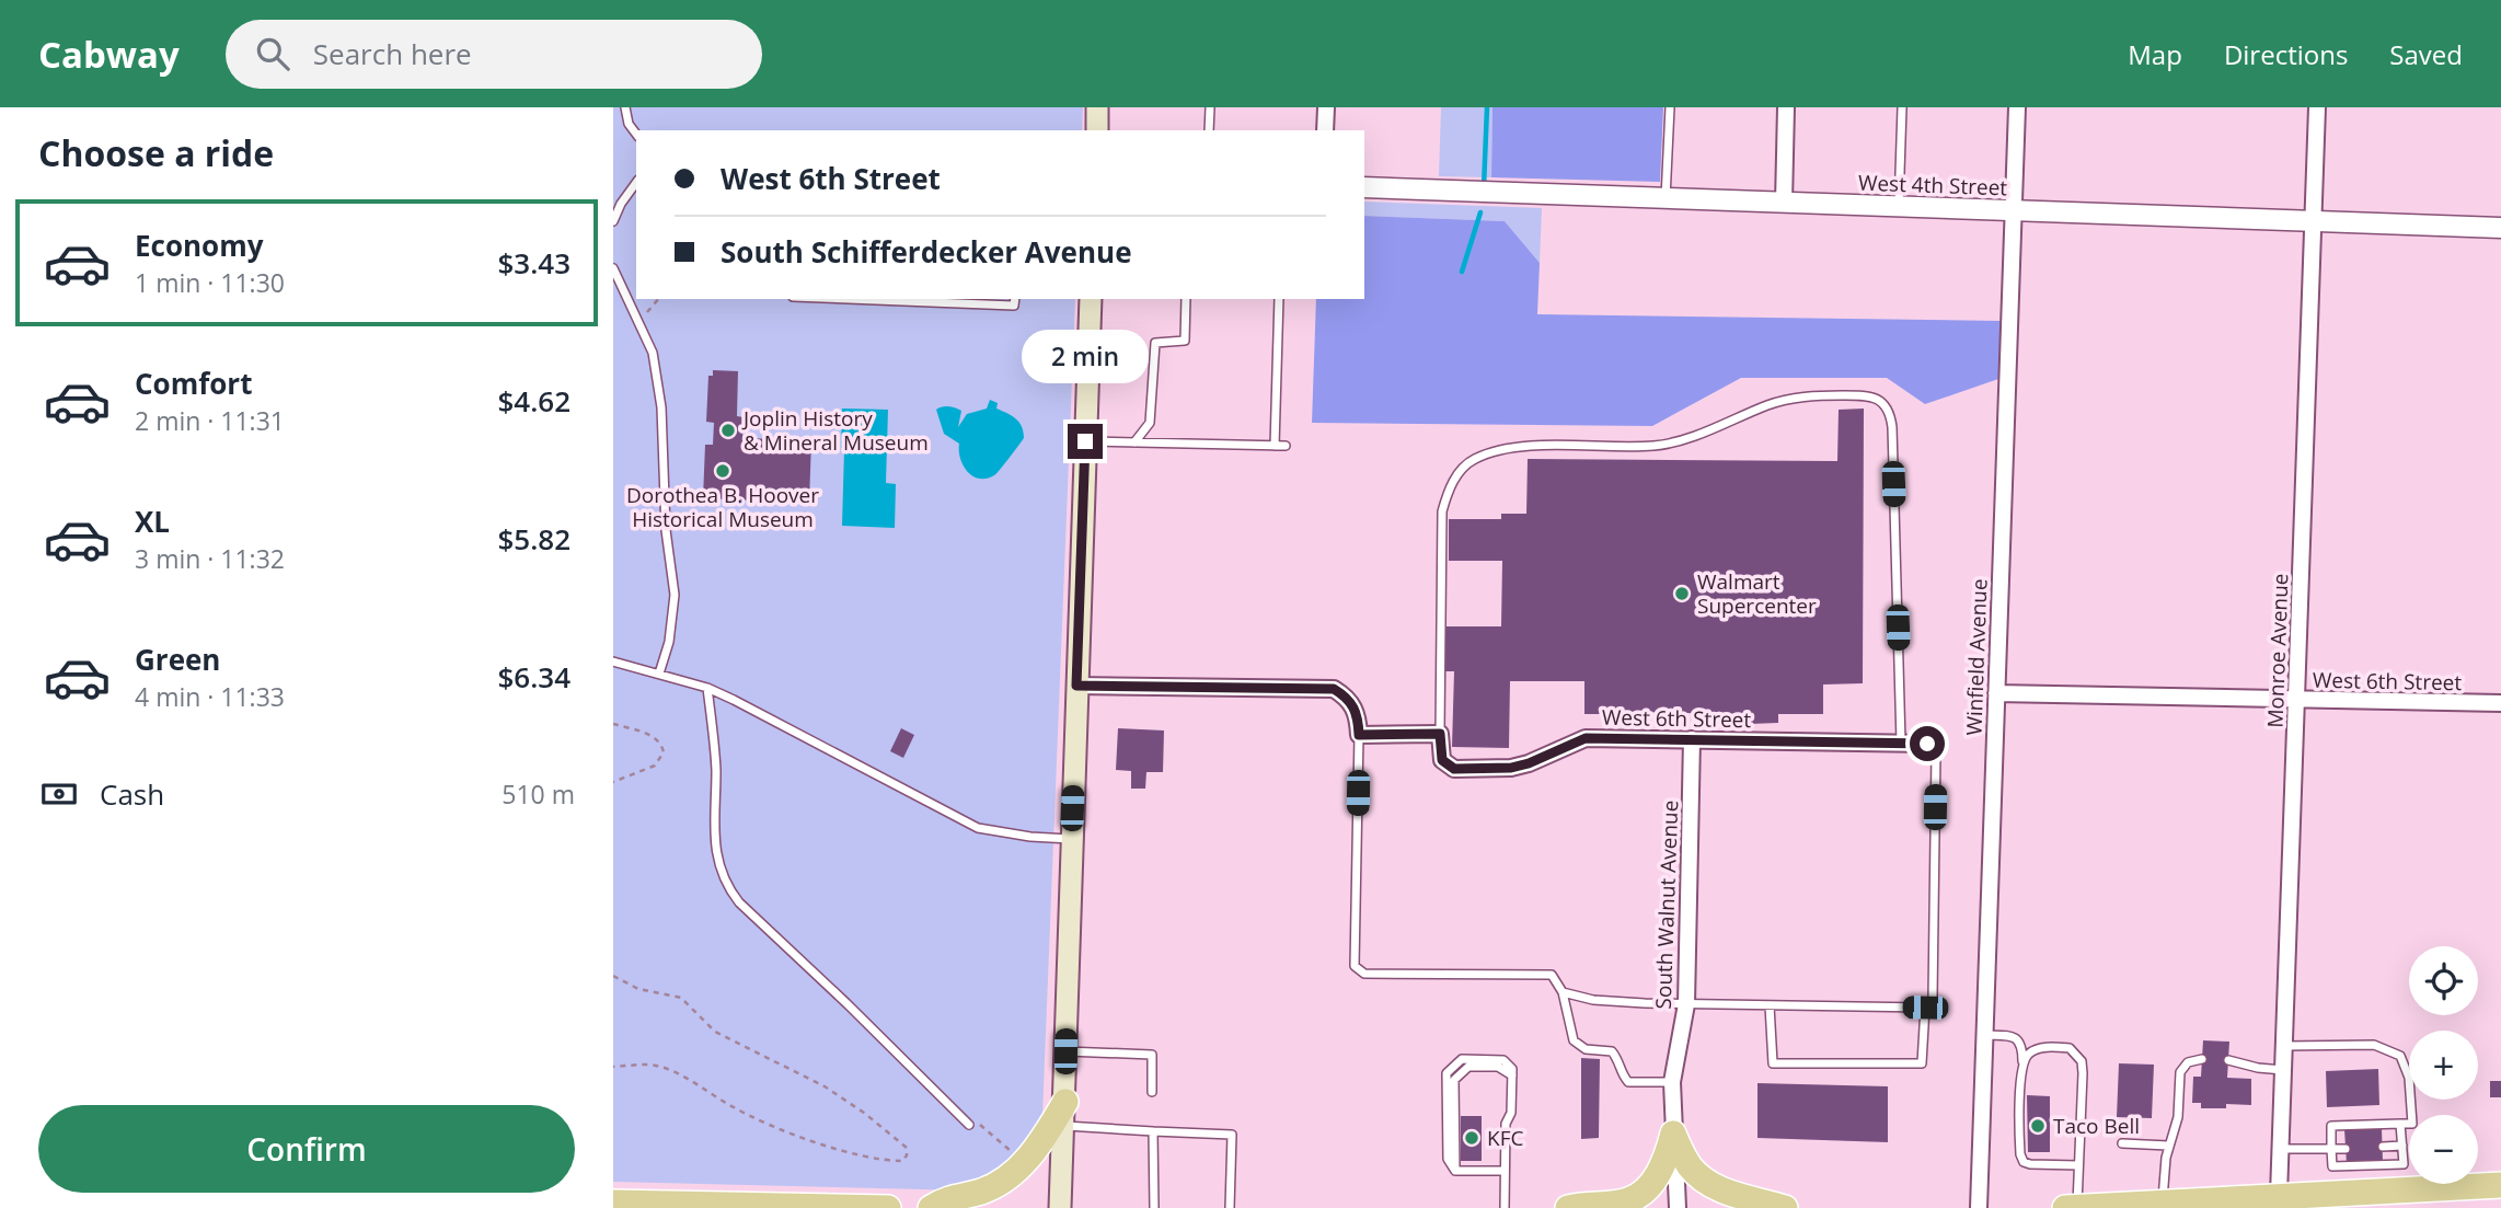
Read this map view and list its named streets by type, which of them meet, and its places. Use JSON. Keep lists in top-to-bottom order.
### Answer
{
  "streets": {
    "street": [
      "West 4th Street",
      "Monroe Avenue",
      "Winfield Avenue",
      "West 6th Street",
      "South Walnut Avenue"
    ]
  },
  "crossings": [
    ["West 4th Street", "Monroe Avenue"],
    ["West 4th Street", "Winfield Avenue"],
    ["Monroe Avenue", "West 6th Street"],
    ["Winfield Avenue", "West 6th Street"],
    ["West 6th Street", "South Walnut Avenue"]
  ],
  "places": [
    "Joplin History & Mineral Museum",
    "Dorothea B. Hoover Historical Museum",
    "Walmart Supercenter",
    "Taco Bell",
    "KFC"
  ],
  "page": {
    "header": "Cabway",
    "search": "Search here",
    "nav": ["Map", "Directions", "Saved"],
    "heading": "Choose a ride",
    "banner": ["West 6th Street", "South Schifferdecker Avenue"],
    "list": [
      {
        "name": "Economy",
        "note": "1 min · 11:30",
        "value": "$3.43"
      },
      {
        "name": "Comfort",
        "note": "2 min · 11:31",
        "value": "$4.62"
      },
      {
        "name": "XL",
        "note": "3 min · 11:32",
        "value": "$5.82"
      },
      {
        "name": "Green",
        "note": "4 min · 11:33",
        "value": "$6.34"
      }
    ],
    "bubble": "2 min",
    "pay": ["Cash", "510 m"],
    "map_buttons": ["+", "−"],
    "buttons": "Confirm"
  }
}
